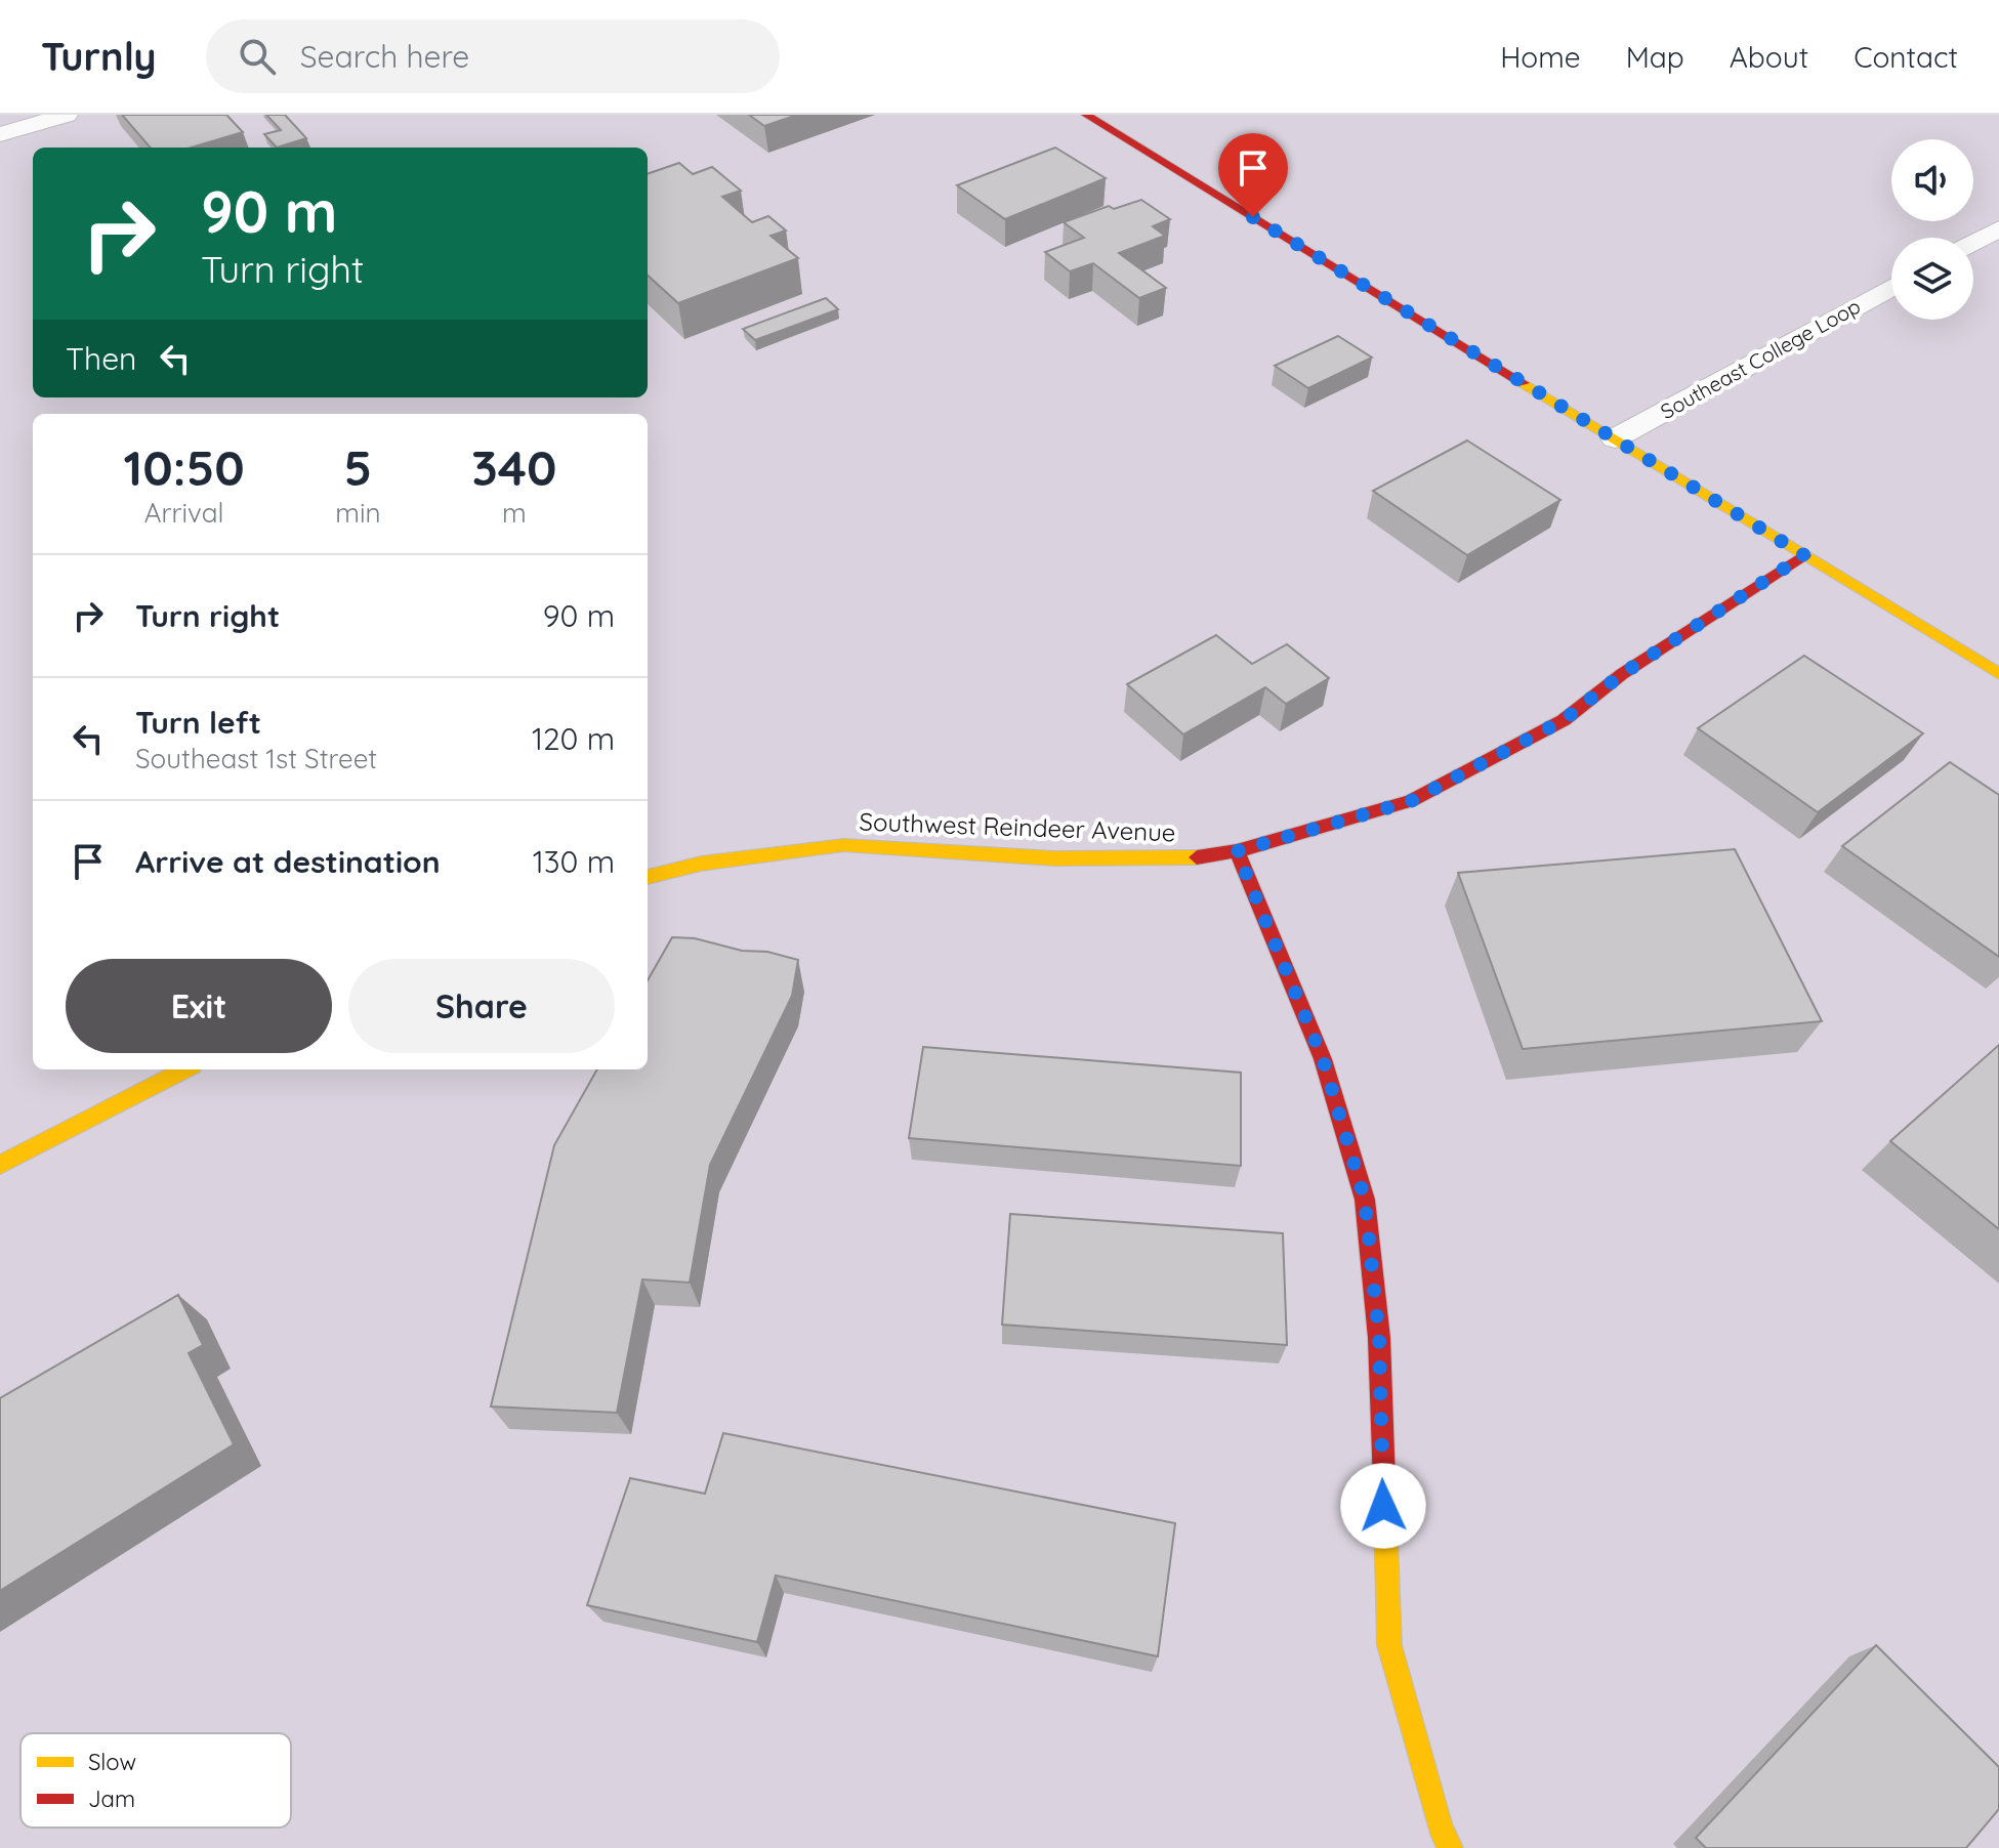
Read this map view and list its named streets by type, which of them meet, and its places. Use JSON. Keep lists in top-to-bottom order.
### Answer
{
  "streets": {
    "street": ["Southeast College Loop", "Southwest Reindeer Avenue"]
  },
  "legend": ["Slow", "Jam"],
  "page": {
    "header": "Turnly",
    "search": "Search here",
    "nav": [
      "Home",
      "Map",
      "About",
      "Contact"
    ],
    "turn": ["90 m", "Turn right"],
    "then": "Then",
    "eta": [
      "10:50",
      "Arrival",
      "5",
      "min",
      "340",
      "m"
    ],
    "list": [
      {
        "name": "Turn right",
        "value": "90 m"
      },
      {
        "name": "Turn left",
        "note": "Southeast 1st Street",
        "value": "120 m"
      },
      {
        "name": "Arrive at destination",
        "value": "130 m"
      }
    ],
    "buttons": ["Exit", "Share"]
  }
}
